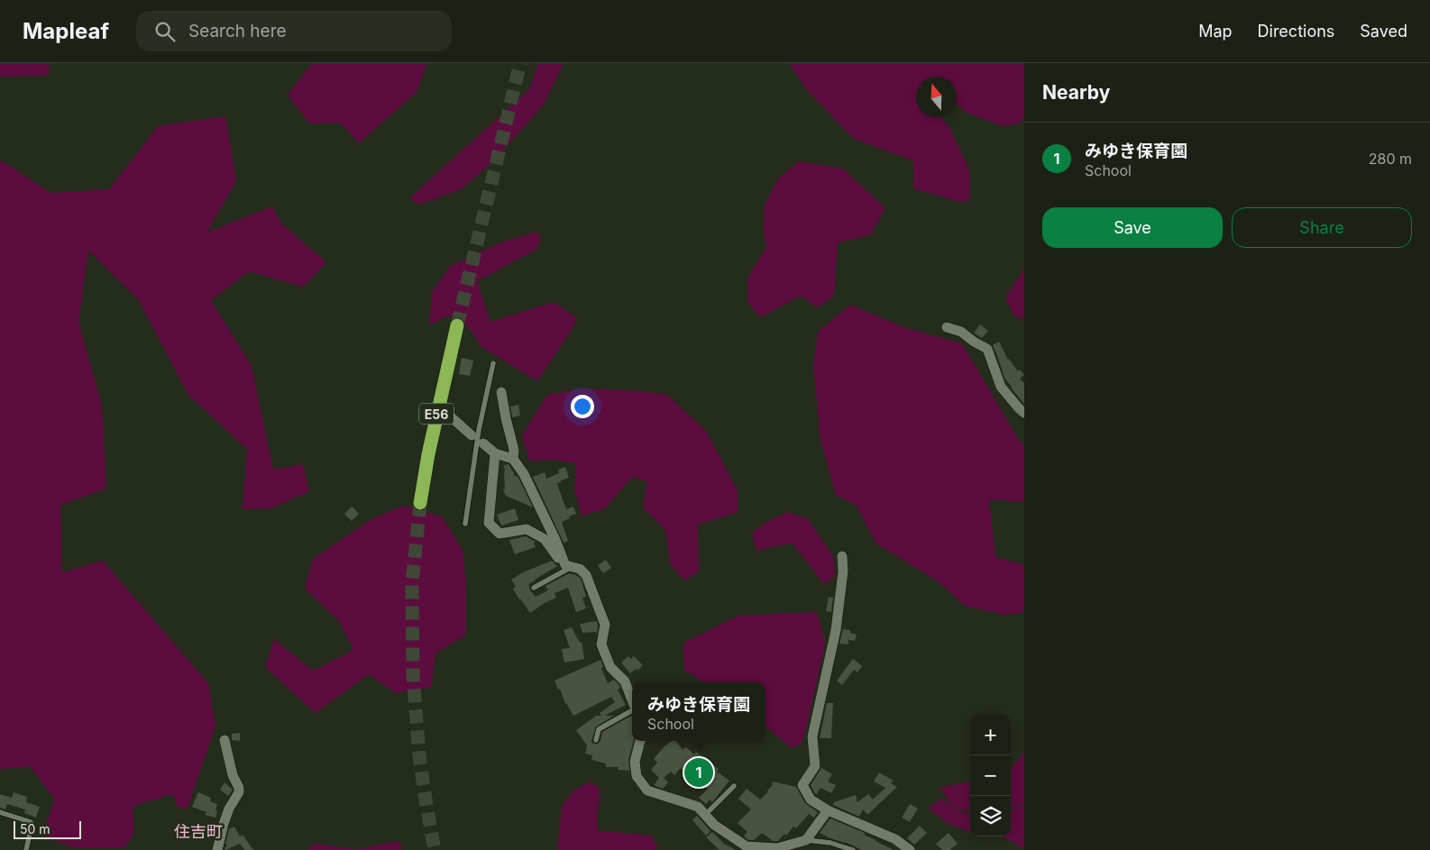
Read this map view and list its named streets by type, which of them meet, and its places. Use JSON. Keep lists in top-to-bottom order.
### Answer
{
  "streets": {
    "highway": ["E56"]
  },
  "districts": ["住吉町"],
  "scale_bar": "50 m",
  "north": "top",
  "page": {
    "header": "Mapleaf",
    "search": "Search here",
    "nav": ["Map", "Directions", "Saved"],
    "heading": "Nearby",
    "list": [
      {
        "mark": "1",
        "name": "みゆき保育園",
        "note": "School",
        "value": "280 m"
      }
    ],
    "buttons": ["Save", "Share"],
    "popup": ["みゆき保育園", "School"],
    "map_buttons": ["+", "−"],
    "pins": "1",
    "scale": "50 m"
  }
}
